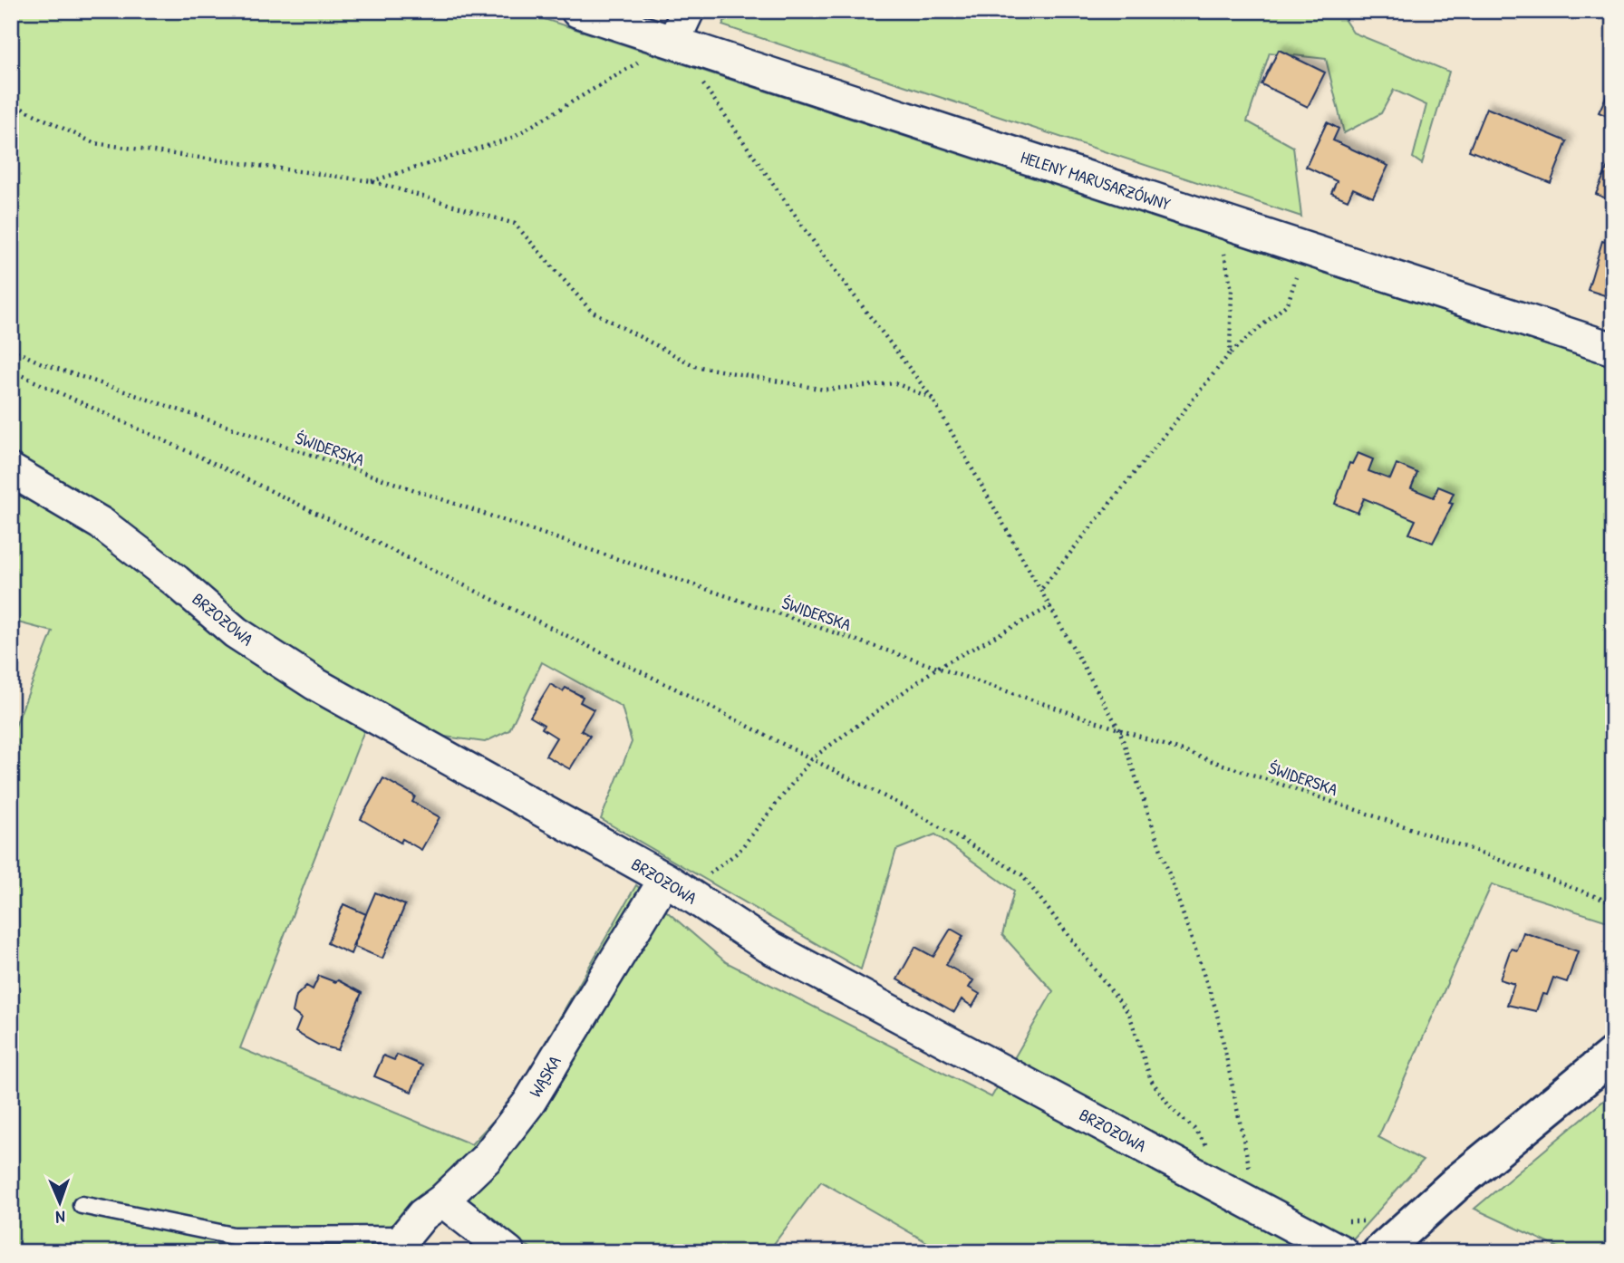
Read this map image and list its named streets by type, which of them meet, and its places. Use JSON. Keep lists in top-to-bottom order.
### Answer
{
  "streets": {
    "street": ["HELENY MARUSARZÓWNY", "BRZOZOWA", "WĄSKA"],
    "path": ["ŚWIDERSKA"]
  },
  "crossings": [
    ["BRZOZOWA", "WĄSKA"]
  ],
  "north": "bottom"
}
